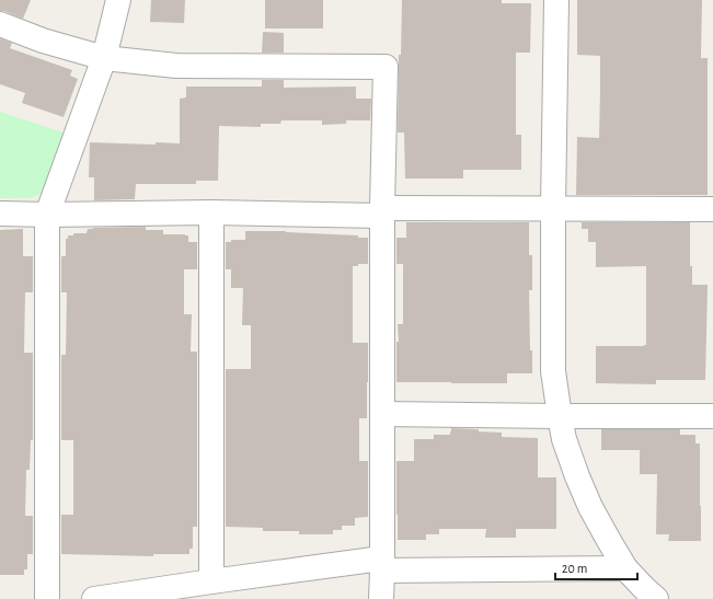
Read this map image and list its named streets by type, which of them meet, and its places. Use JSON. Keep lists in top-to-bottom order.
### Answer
{
  "scale_bar": "20 m"
}
